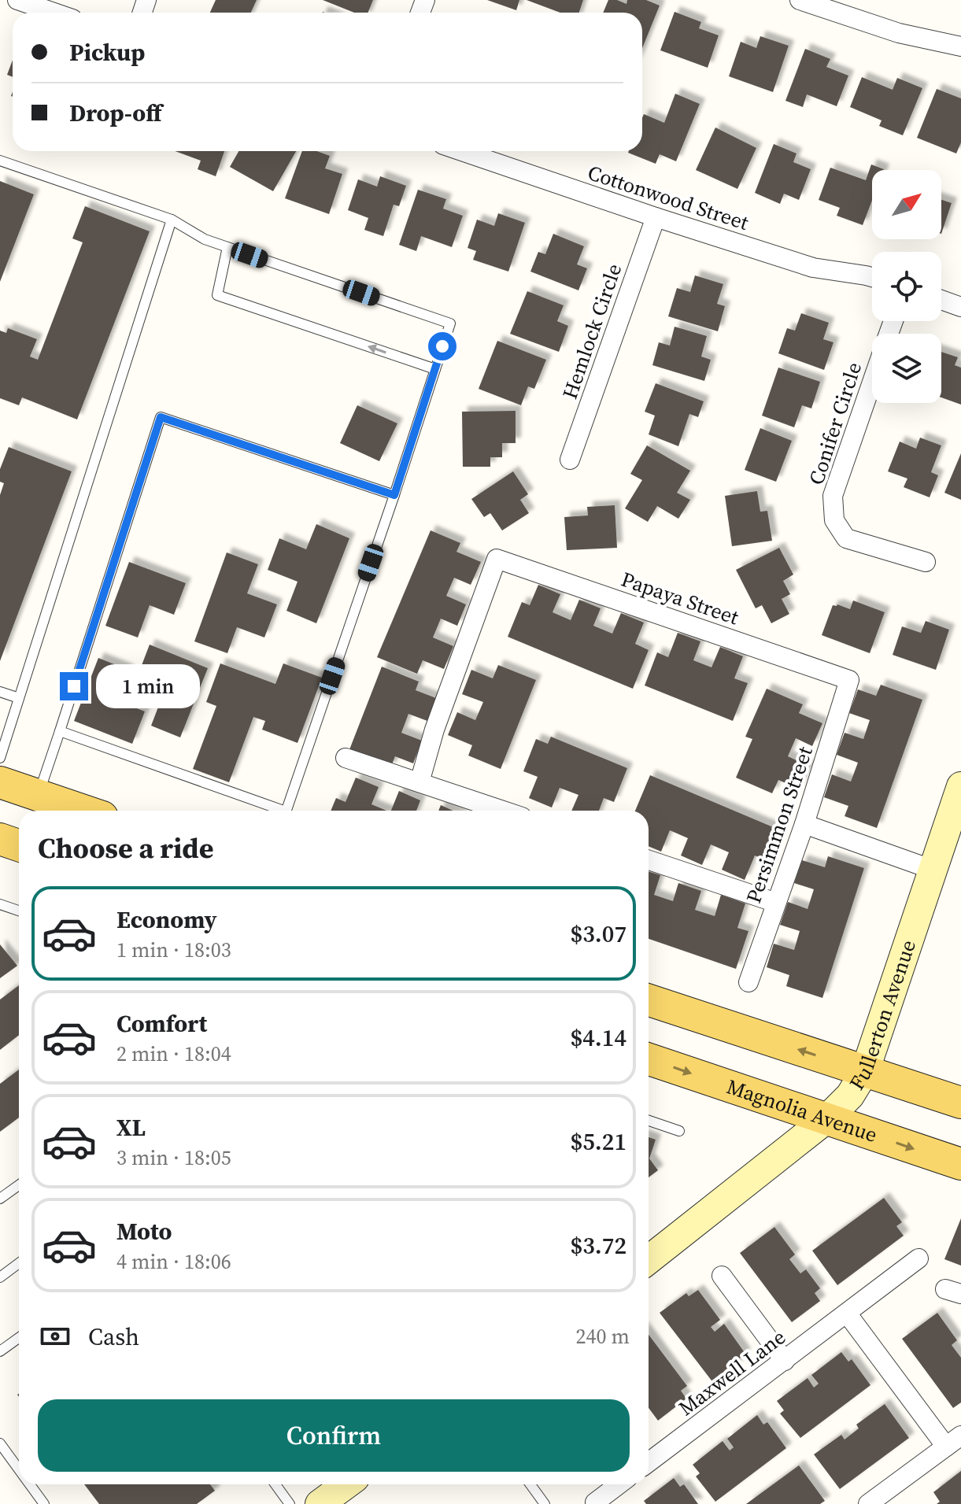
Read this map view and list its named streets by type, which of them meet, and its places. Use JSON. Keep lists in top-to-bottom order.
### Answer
{
  "streets": {
    "main road": ["Fullerton Avenue", "Magnolia Avenue"],
    "street": [
      "Cottonwood Street",
      "Hemlock Circle",
      "Conifer Circle",
      "Papaya Street",
      "Persimmon Street",
      "Maxwell Lane"
    ]
  },
  "crossings": [
    ["Cottonwood Street", "Hemlock Circle"],
    ["Papaya Street", "Persimmon Street"],
    ["Fullerton Avenue", "Magnolia Avenue"]
  ],
  "north": "top right",
  "page": {
    "banner": ["Pickup", "Drop-off"],
    "bubble": "1 min",
    "heading": "Choose a ride",
    "list": [
      {
        "name": "Economy",
        "note": "1 min · 18:03",
        "value": "$3.07"
      },
      {
        "name": "Comfort",
        "note": "2 min · 18:04",
        "value": "$4.14"
      },
      {
        "name": "XL",
        "note": "3 min · 18:05",
        "value": "$5.21"
      },
      {
        "name": "Moto",
        "note": "4 min · 18:06",
        "value": "$3.72"
      }
    ],
    "pay": ["Cash", "240 m"],
    "buttons": "Confirm"
  }
}
